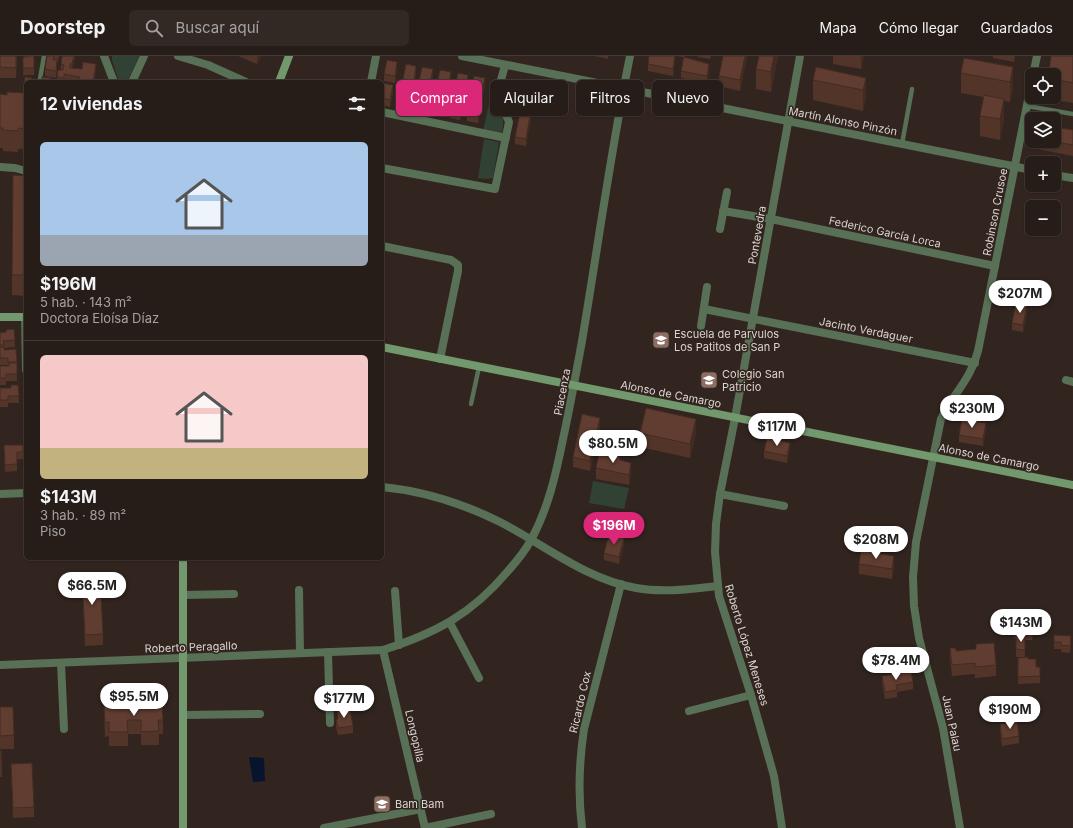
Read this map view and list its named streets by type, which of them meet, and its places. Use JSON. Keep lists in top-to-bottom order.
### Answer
{
  "streets": {
    "street": [
      "Martín Alonso Pinzón",
      "Robinson Crusoe",
      "Federico García Lorca",
      "Pontevedra",
      "Jacinto Verdaguer",
      "Piacenza",
      "Alonso de Camargo",
      "Roberto López Meneses",
      "Roberto Peragallo",
      "Ricardo Cox",
      "Juan Palau",
      "Longopilla"
    ]
  },
  "crossings": [
    ["Martín Alonso Pinzón", "Robinson Crusoe"],
    ["Martín Alonso Pinzón", "Pontevedra"],
    ["Robinson Crusoe", "Federico García Lorca"],
    ["Robinson Crusoe", "Jacinto Verdaguer"],
    ["Robinson Crusoe", "Alonso de Camargo"],
    ["Robinson Crusoe", "Juan Palau"],
    ["Federico García Lorca", "Pontevedra"],
    ["Pontevedra", "Jacinto Verdaguer"],
    ["Pontevedra", "Alonso de Camargo"],
    ["Pontevedra", "Roberto López Meneses"],
    ["Piacenza", "Alonso de Camargo"],
    ["Piacenza", "Roberto Peragallo"],
    ["Piacenza", "Longopilla"],
    ["Alonso de Camargo", "Roberto López Meneses"],
    ["Alonso de Camargo", "Juan Palau"],
    ["Roberto Peragallo", "Longopilla"]
  ],
  "places": {
    "school or university": ["Escuela de Parvulos Los Patitos de San P", "Colegio San Patricio", "Bam Bam"]
  },
  "page": {
    "header": "Doorstep",
    "search": "Buscar aquí",
    "nav": ["Mapa", "Cómo llegar", "Guardados"],
    "map_buttons": ["+", "−"],
    "chip": [
      "Comprar",
      "Alquilar",
      "Filtros",
      "Nuevo"
    ],
    "heading": "12 viviendas",
    "list": [
      {
        "name": "$196M",
        "note": "5 hab. · 143 m² · Doctora Eloísa Díaz"
      },
      {
        "name": "$143M",
        "note": "3 hab. · 89 m² · Piso"
      }
    ],
    "price": [
      "$207M",
      "$230M",
      "$117M",
      "$80.5M",
      "$196M",
      "$208M",
      "$66.5M",
      "$143M",
      "$78.4M",
      "$95.5M",
      "$177M",
      "$190M"
    ]
  }
}
